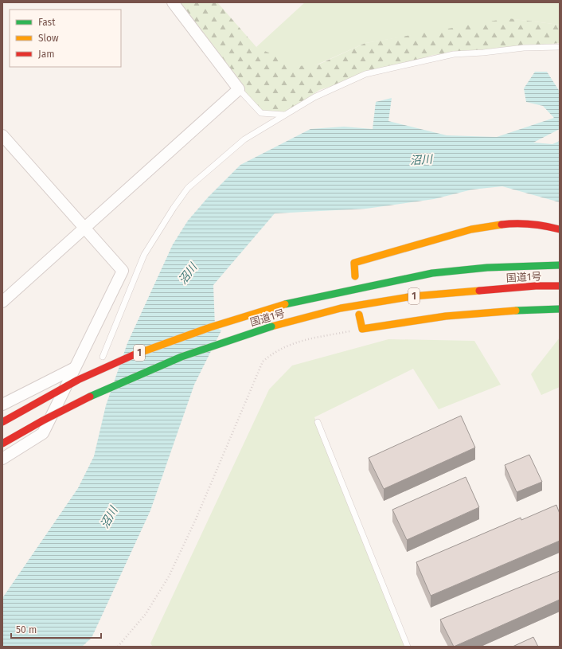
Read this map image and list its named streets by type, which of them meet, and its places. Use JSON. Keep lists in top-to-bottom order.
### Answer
{
  "streets": {
    "main road": ["国道1号", "1"]
  },
  "water": ["沼川"],
  "legend": ["Fast", "Slow", "Jam"],
  "scale_bar": "50 m"
}
